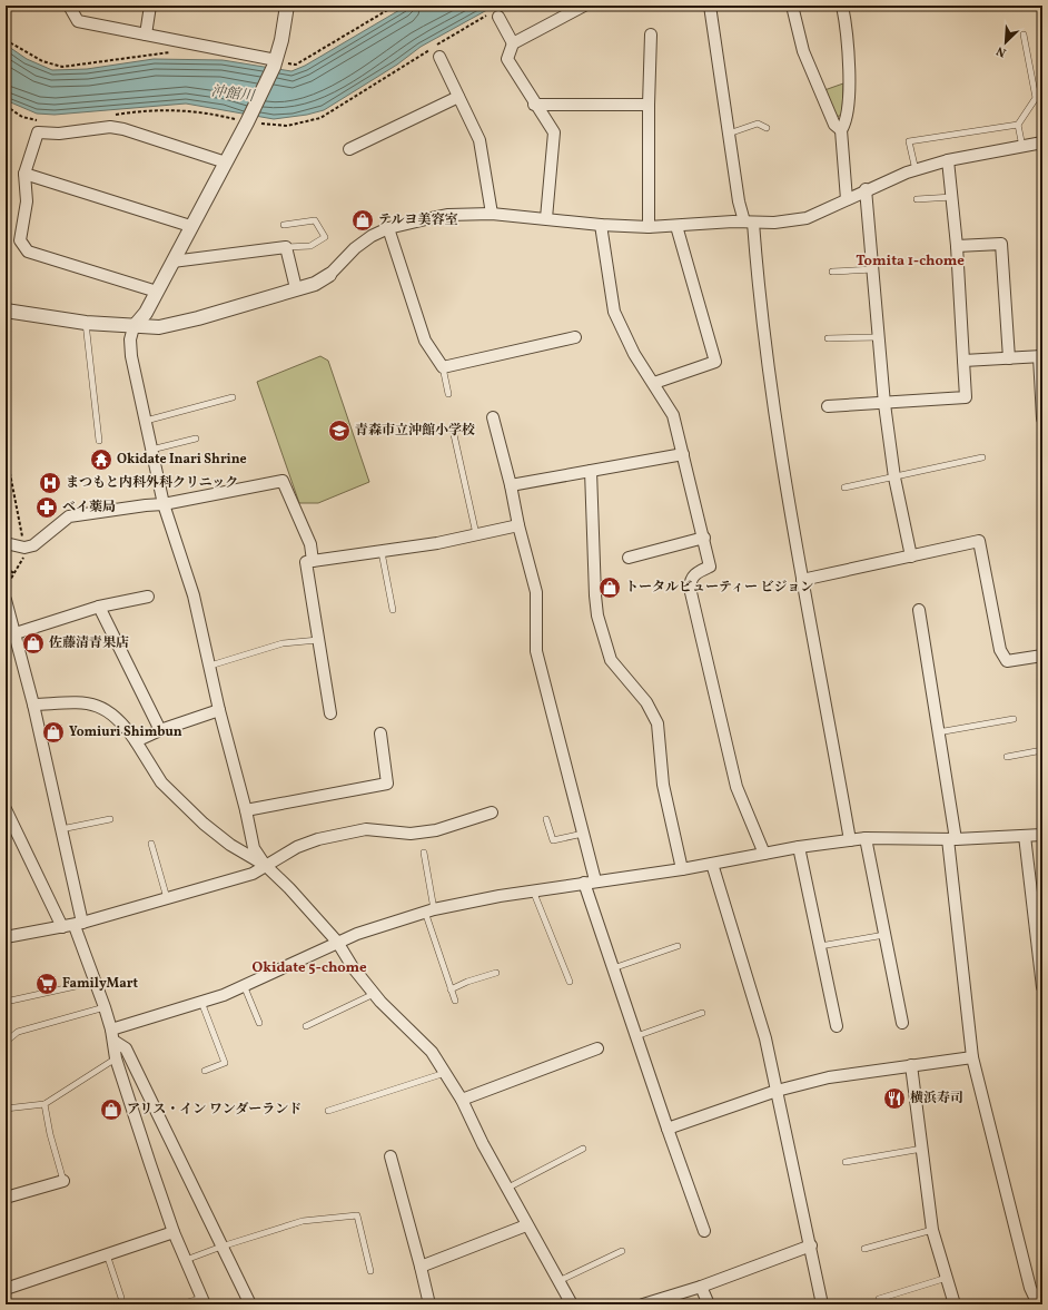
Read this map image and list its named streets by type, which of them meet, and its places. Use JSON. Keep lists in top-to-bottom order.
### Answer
{
  "districts": ["Tomita 1-chome", "Okidate 5-chome"],
  "water": ["沖館川"],
  "places": {
    "shop": [
      "テルヨ美容室",
      "トータルビューティー ビジョン",
      "佐藤清青果店",
      "Yomiuri Shimbun",
      "アリス・イン ワンダーランド"
    ],
    "school or university": ["青森市立沖館小学校"],
    "temple": ["Okidate Inari Shrine"],
    "hospital": ["まつもと内科外科クリニック"],
    "pharmacy": ["ベイ薬局"],
    "supermarket": ["FamilyMart"],
    "restaurant": ["横浜寿司"]
  },
  "north": "bottom left"
}
